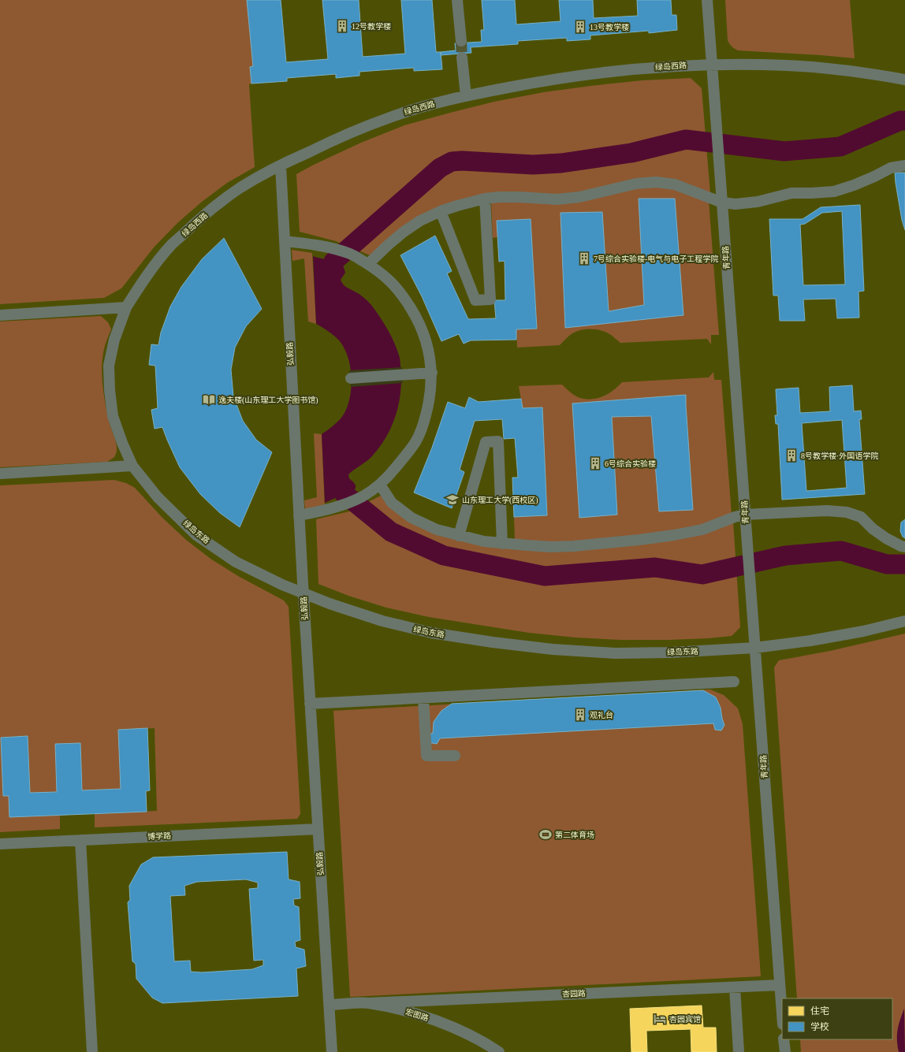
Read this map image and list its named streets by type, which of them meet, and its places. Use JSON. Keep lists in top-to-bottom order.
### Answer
{
  "streets": {
    "street": [
      "绿岛西路",
      "青年路",
      "弘毅路",
      "绿岛东路",
      "博学路",
      "杏园路",
      "宏图路"
    ]
  },
  "crossings": [
    ["绿岛西路", "青年路"],
    ["绿岛西路", "弘毅路"],
    ["绿岛西路", "绿岛东路"],
    ["青年路", "绿岛东路"],
    ["青年路", "杏园路"],
    ["弘毅路", "绿岛东路"],
    ["弘毅路", "博学路"],
    ["弘毅路", "宏图路"],
    ["杏园路", "宏图路"]
  ],
  "places": {
    "building": [
      "12号教学楼",
      "13号教学楼",
      "7号综合实验楼-电气与电子工程学院",
      "8号教学楼·外国语学院",
      "6号综合实验楼",
      "观礼台"
    ],
    "library": ["逸夫楼(山东理工大学图书馆)"],
    "school or university": ["山东理工大学(西校区)"],
    "sports": ["第二体育场"],
    "hotel": ["杏园宾馆"]
  },
  "legend": ["住宅", "学校"]
}
